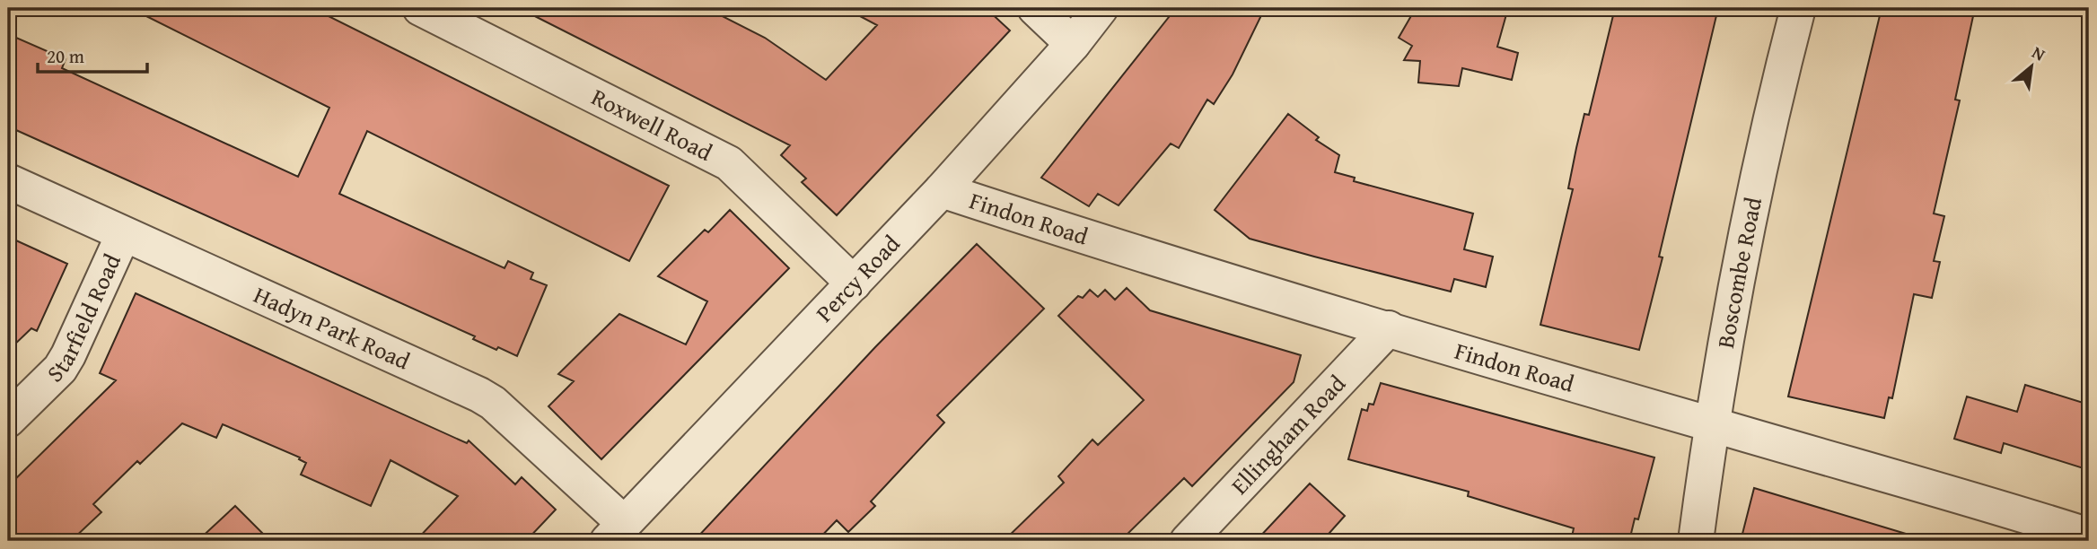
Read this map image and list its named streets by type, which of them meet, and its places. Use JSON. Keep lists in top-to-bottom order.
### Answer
{
  "streets": {
    "street": [
      "Roxwell Road",
      "Findon Road",
      "Boscombe Road",
      "Percy Road",
      "Starfield Road",
      "Hadyn Park Road",
      "Ellingham Road"
    ]
  },
  "crossings": [
    ["Roxwell Road", "Percy Road"],
    ["Findon Road", "Boscombe Road"],
    ["Findon Road", "Percy Road"],
    ["Findon Road", "Ellingham Road"],
    ["Percy Road", "Hadyn Park Road"],
    ["Starfield Road", "Hadyn Park Road"]
  ],
  "scale_bar": "20 m",
  "north": "top right"
}
